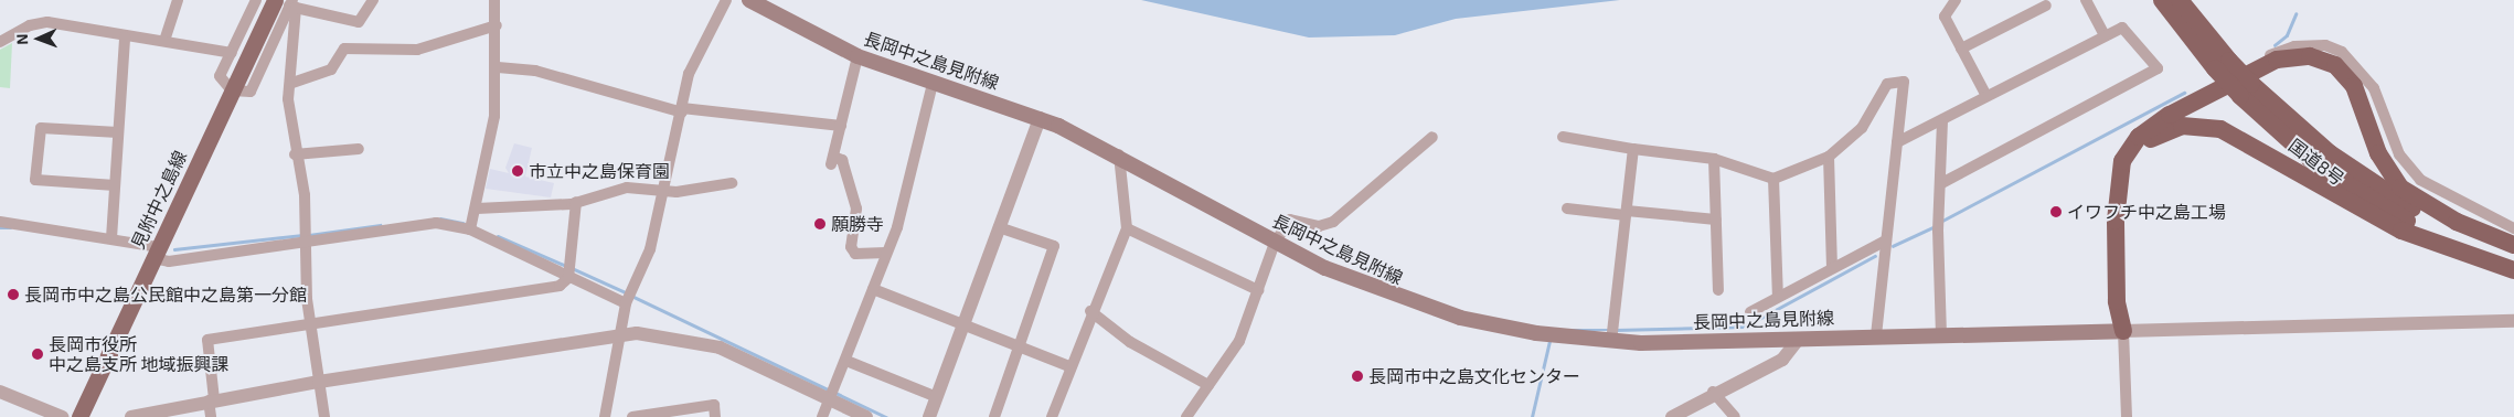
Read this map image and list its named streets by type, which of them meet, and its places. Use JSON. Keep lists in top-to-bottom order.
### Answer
{
  "streets": {
    "highway": ["国道8号"],
    "main road": ["長岡中之島見附線", "見附中之島線"]
  },
  "places": [
    "市立中之島保育園",
    "イワフチ中之島工場",
    "願勝寺",
    "長岡市中之島公民館中之島第一分館",
    "長岡市役所 中之島支所 地域振興課",
    "長岡市中之島文化センター"
  ],
  "north": "left"
}
